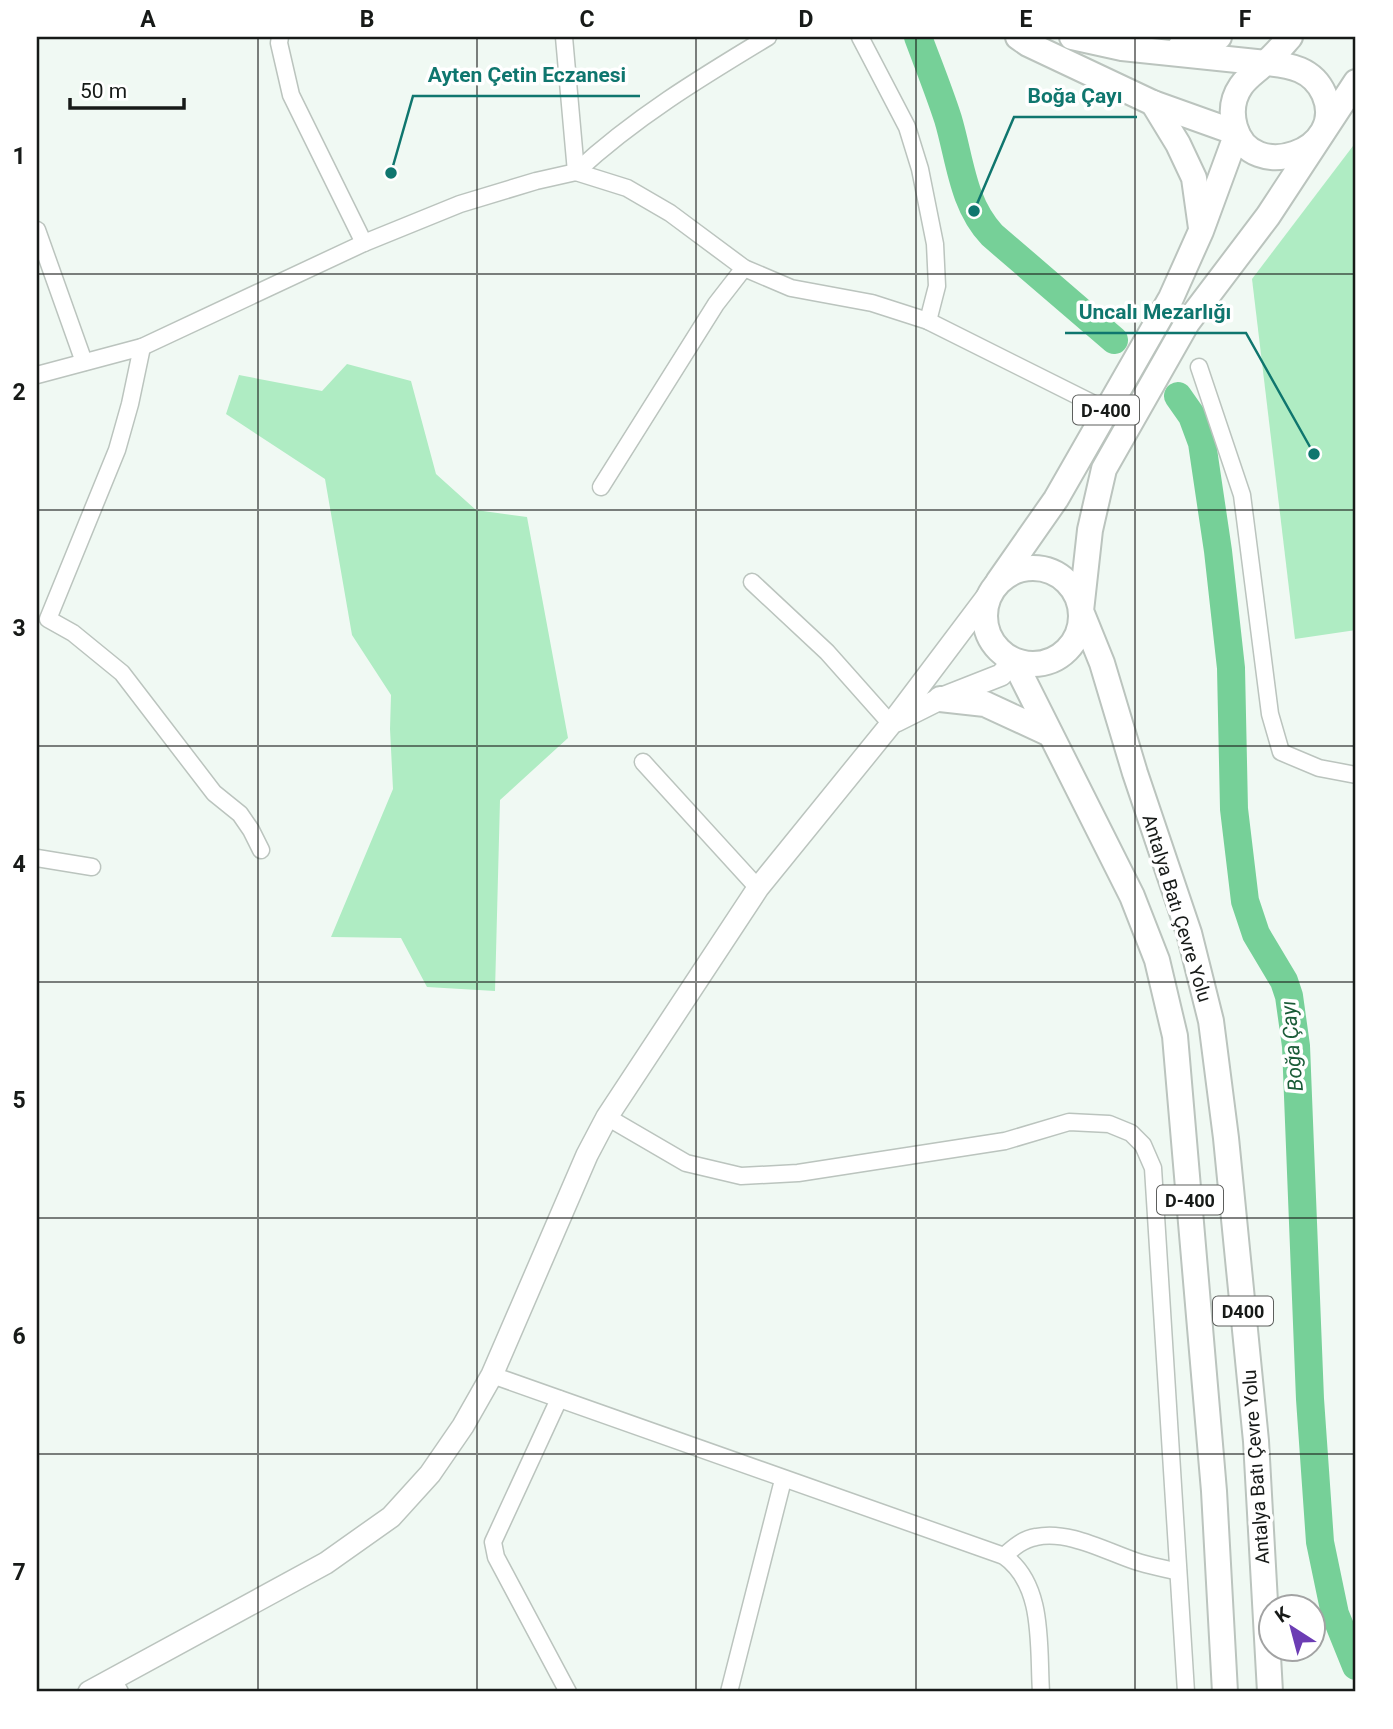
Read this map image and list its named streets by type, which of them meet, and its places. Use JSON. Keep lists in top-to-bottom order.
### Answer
{
  "streets": {
    "highway": ["D-400", "Antalya Batı Çevre Yolu", "D400"]
  },
  "crossings": [
    ["D-400", "Antalya Batı Çevre Yolu"]
  ],
  "water": ["Boğa Çayı"],
  "places": ["Ayten Çetin Eczanesi", "Boğa Çayı", "Uncalı Mezarlığı"],
  "scale_bar": "50 m",
  "north": "top left",
  "grid": {
    "columns": [
      "A",
      "B",
      "C",
      "D",
      "E",
      "F"
    ],
    "rows": [
      "1",
      "2",
      "3",
      "4",
      "5",
      "6",
      "7"
    ]
  }
}
